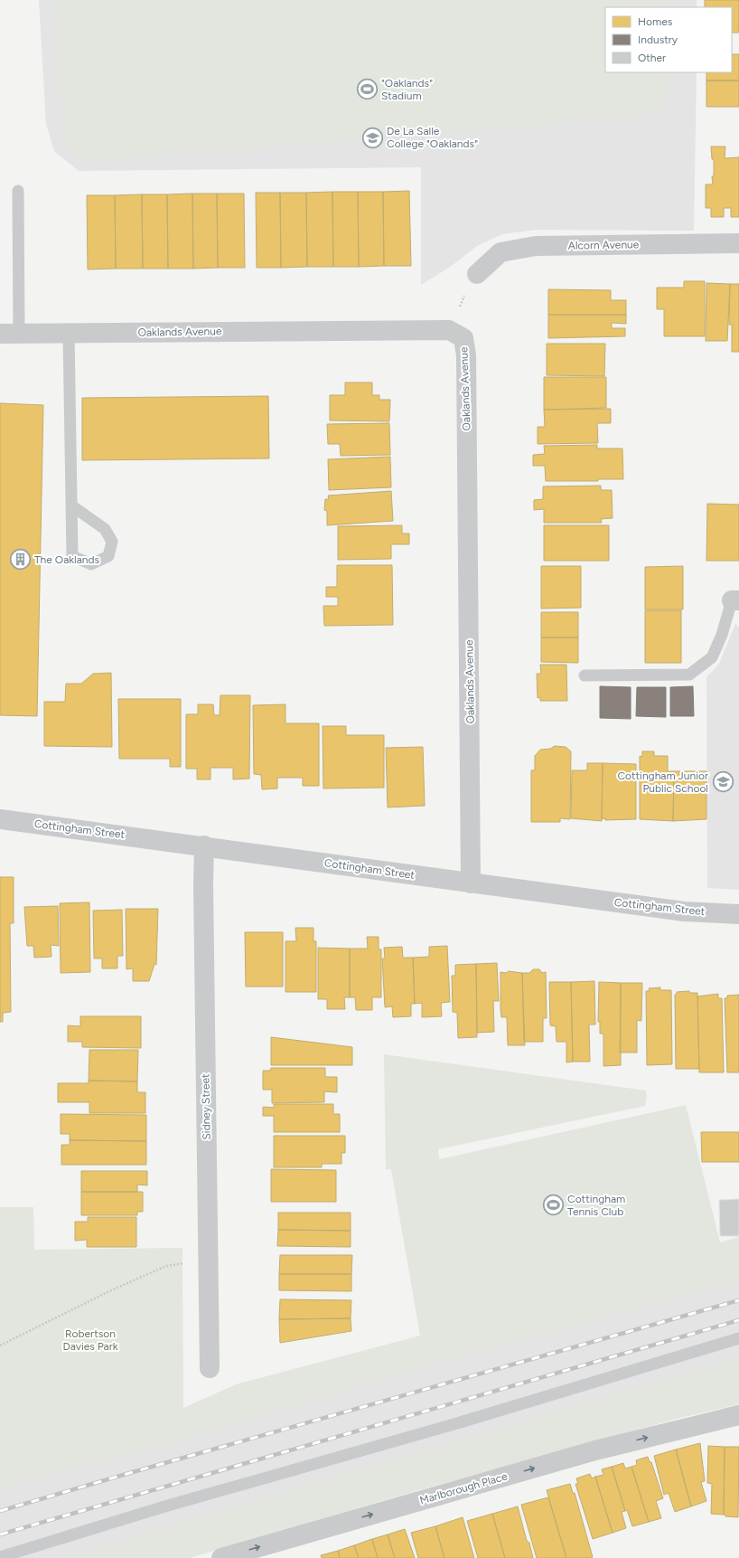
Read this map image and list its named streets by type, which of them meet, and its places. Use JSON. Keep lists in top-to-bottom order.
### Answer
{
  "streets": {
    "street": [
      "Alcorn Avenue",
      "Oaklands Avenue",
      "Cottingham Street",
      "Sidney Street",
      "Marlborough Place"
    ]
  },
  "crossings": [
    ["Oaklands Avenue", "Cottingham Street"],
    ["Cottingham Street", "Sidney Street"]
  ],
  "one_way": ["Marlborough Place"],
  "parks": ["Robertson Davies Park"],
  "places": {
    "sports": ["\"Oaklands\" Stadium", "Cottingham Tennis Club"],
    "school or university": ["De La Salle College \"Oaklands\"", "Cottingham Junior Public School"],
    "building": ["The Oaklands"]
  },
  "legend": ["Homes", "Industry", "Other"]
}
